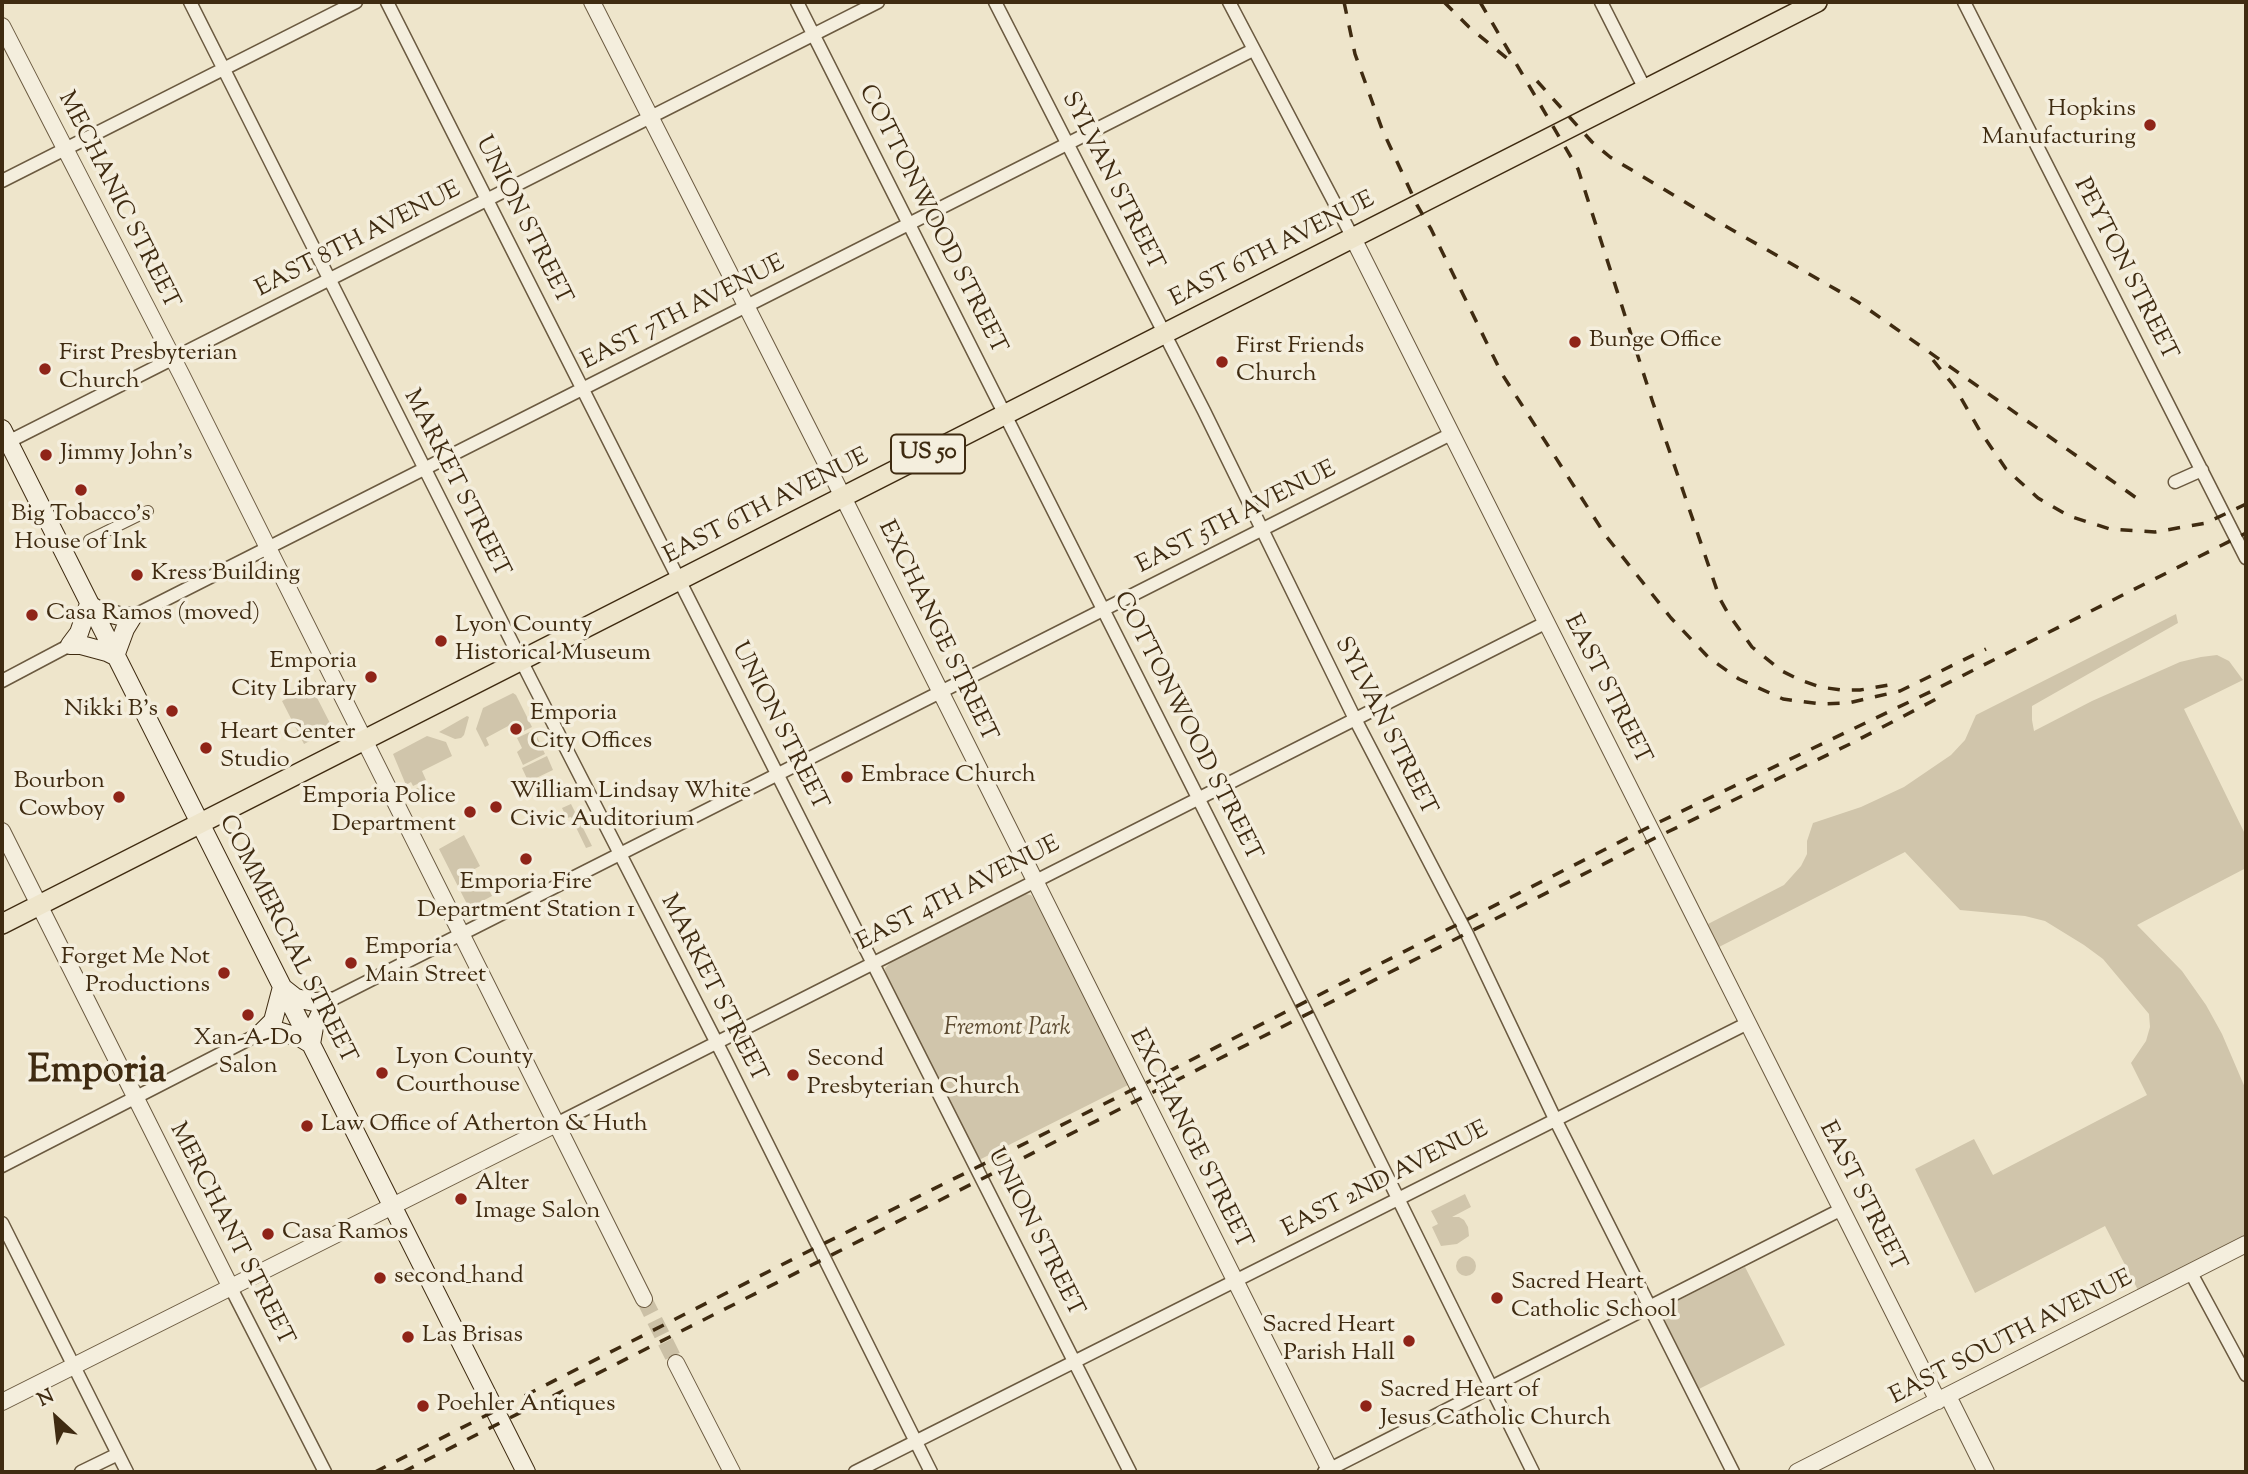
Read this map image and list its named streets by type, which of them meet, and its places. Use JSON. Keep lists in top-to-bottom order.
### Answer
{
  "streets": {
    "main road": ["EAST 6TH AVENUE", "US 50", "COMMERCIAL STREET"],
    "street": [
      "SYLVAN STREET",
      "MECHANIC STREET",
      "COTTONWOOD STREET",
      "UNION STREET",
      "EAST 8TH AVENUE",
      "PEYTON STREET",
      "EAST 7TH AVENUE",
      "MARKET STREET",
      "EAST 5TH AVENUE",
      "EXCHANGE STREET",
      "EAST STREET",
      "EAST 4TH AVENUE",
      "EAST 2ND AVENUE",
      "MERCHANT STREET",
      "EAST SOUTH AVENUE"
    ]
  },
  "crossings": [
    ["SYLVAN STREET", "EAST 6TH AVENUE"],
    ["SYLVAN STREET", "EAST 7TH AVENUE"],
    ["SYLVAN STREET", "EAST 5TH AVENUE"],
    ["SYLVAN STREET", "EAST 4TH AVENUE"],
    ["SYLVAN STREET", "EAST 2ND AVENUE"],
    ["MECHANIC STREET", "EAST 8TH AVENUE"],
    ["MECHANIC STREET", "EAST 6TH AVENUE"],
    ["MECHANIC STREET", "EAST 7TH AVENUE"],
    ["MECHANIC STREET", "EAST 5TH AVENUE"],
    ["MECHANIC STREET", "EAST 4TH AVENUE"],
    ["COTTONWOOD STREET", "EAST 8TH AVENUE"],
    ["COTTONWOOD STREET", "EAST 6TH AVENUE"],
    ["COTTONWOOD STREET", "EAST 7TH AVENUE"],
    ["COTTONWOOD STREET", "EAST 5TH AVENUE"],
    ["COTTONWOOD STREET", "EAST 4TH AVENUE"],
    ["COTTONWOOD STREET", "EAST 2ND AVENUE"],
    ["UNION STREET", "EAST 8TH AVENUE"],
    ["UNION STREET", "EAST 6TH AVENUE"],
    ["UNION STREET", "EAST 7TH AVENUE"],
    ["UNION STREET", "EAST 5TH AVENUE"],
    ["UNION STREET", "EAST 4TH AVENUE"],
    ["UNION STREET", "EAST 2ND AVENUE"],
    ["EAST 8TH AVENUE", "MARKET STREET"],
    ["EAST 8TH AVENUE", "EXCHANGE STREET"],
    ["EAST 8TH AVENUE", "COMMERCIAL STREET"],
    ["EAST 6TH AVENUE", "US 50"],
    ["EAST 6TH AVENUE", "MARKET STREET"],
    ["EAST 6TH AVENUE", "EXCHANGE STREET"],
    ["EAST 6TH AVENUE", "EAST STREET"],
    ["EAST 6TH AVENUE", "COMMERCIAL STREET"],
    ["EAST 6TH AVENUE", "MERCHANT STREET"],
    ["EAST 7TH AVENUE", "MARKET STREET"],
    ["EAST 7TH AVENUE", "EXCHANGE STREET"],
    ["EAST 7TH AVENUE", "EAST STREET"],
    ["US 50", "MERCHANT STREET"],
    ["MARKET STREET", "EAST 5TH AVENUE"],
    ["MARKET STREET", "EAST 4TH AVENUE"],
    ["MARKET STREET", "EAST 2ND AVENUE"],
    ["EAST 5TH AVENUE", "EXCHANGE STREET"],
    ["EAST 5TH AVENUE", "EAST STREET"],
    ["EXCHANGE STREET", "EAST 4TH AVENUE"],
    ["EXCHANGE STREET", "EAST 2ND AVENUE"],
    ["EAST STREET", "EAST 4TH AVENUE"],
    ["EAST STREET", "EAST 2ND AVENUE"],
    ["EAST STREET", "EAST SOUTH AVENUE"],
    ["EAST 4TH AVENUE", "COMMERCIAL STREET"],
    ["EAST 4TH AVENUE", "MERCHANT STREET"]
  ],
  "districts": ["Emporia"],
  "parks": ["Fremont Park"],
  "places": [
    "Hopkins Manufacturing",
    "Bunge Office",
    "First Friends Church",
    "First Presbyterian Church",
    "Jimmy John's",
    "Big Tobacco's House of Ink",
    "Kress Building",
    "Casa Ramos (moved)",
    "Lyon County Historical Museum",
    "Emporia City Library",
    "Nikki B's",
    "Emporia City Offices",
    "Heart Center Studio",
    "Embrace Church",
    "Bourbon Cowboy",
    "William Lindsay White Civic Auditorium",
    "Emporia Police Department",
    "Emporia Fire Department Station 1",
    "Emporia Main Street",
    "Forget Me Not Productions",
    "Xan-A-Do Salon",
    "Lyon County Courthouse",
    "Second Presbyterian Church",
    "Law Office of Atherton & Huth",
    "Alter Image Salon",
    "Casa Ramos",
    "second_hand",
    "Sacred Heart Catholic School",
    "Las Brisas",
    "Sacred Heart Parish Hall",
    "Poehler Antiques",
    "Sacred Heart of Jesus Catholic Church"
  ],
  "north": "top left"
}
